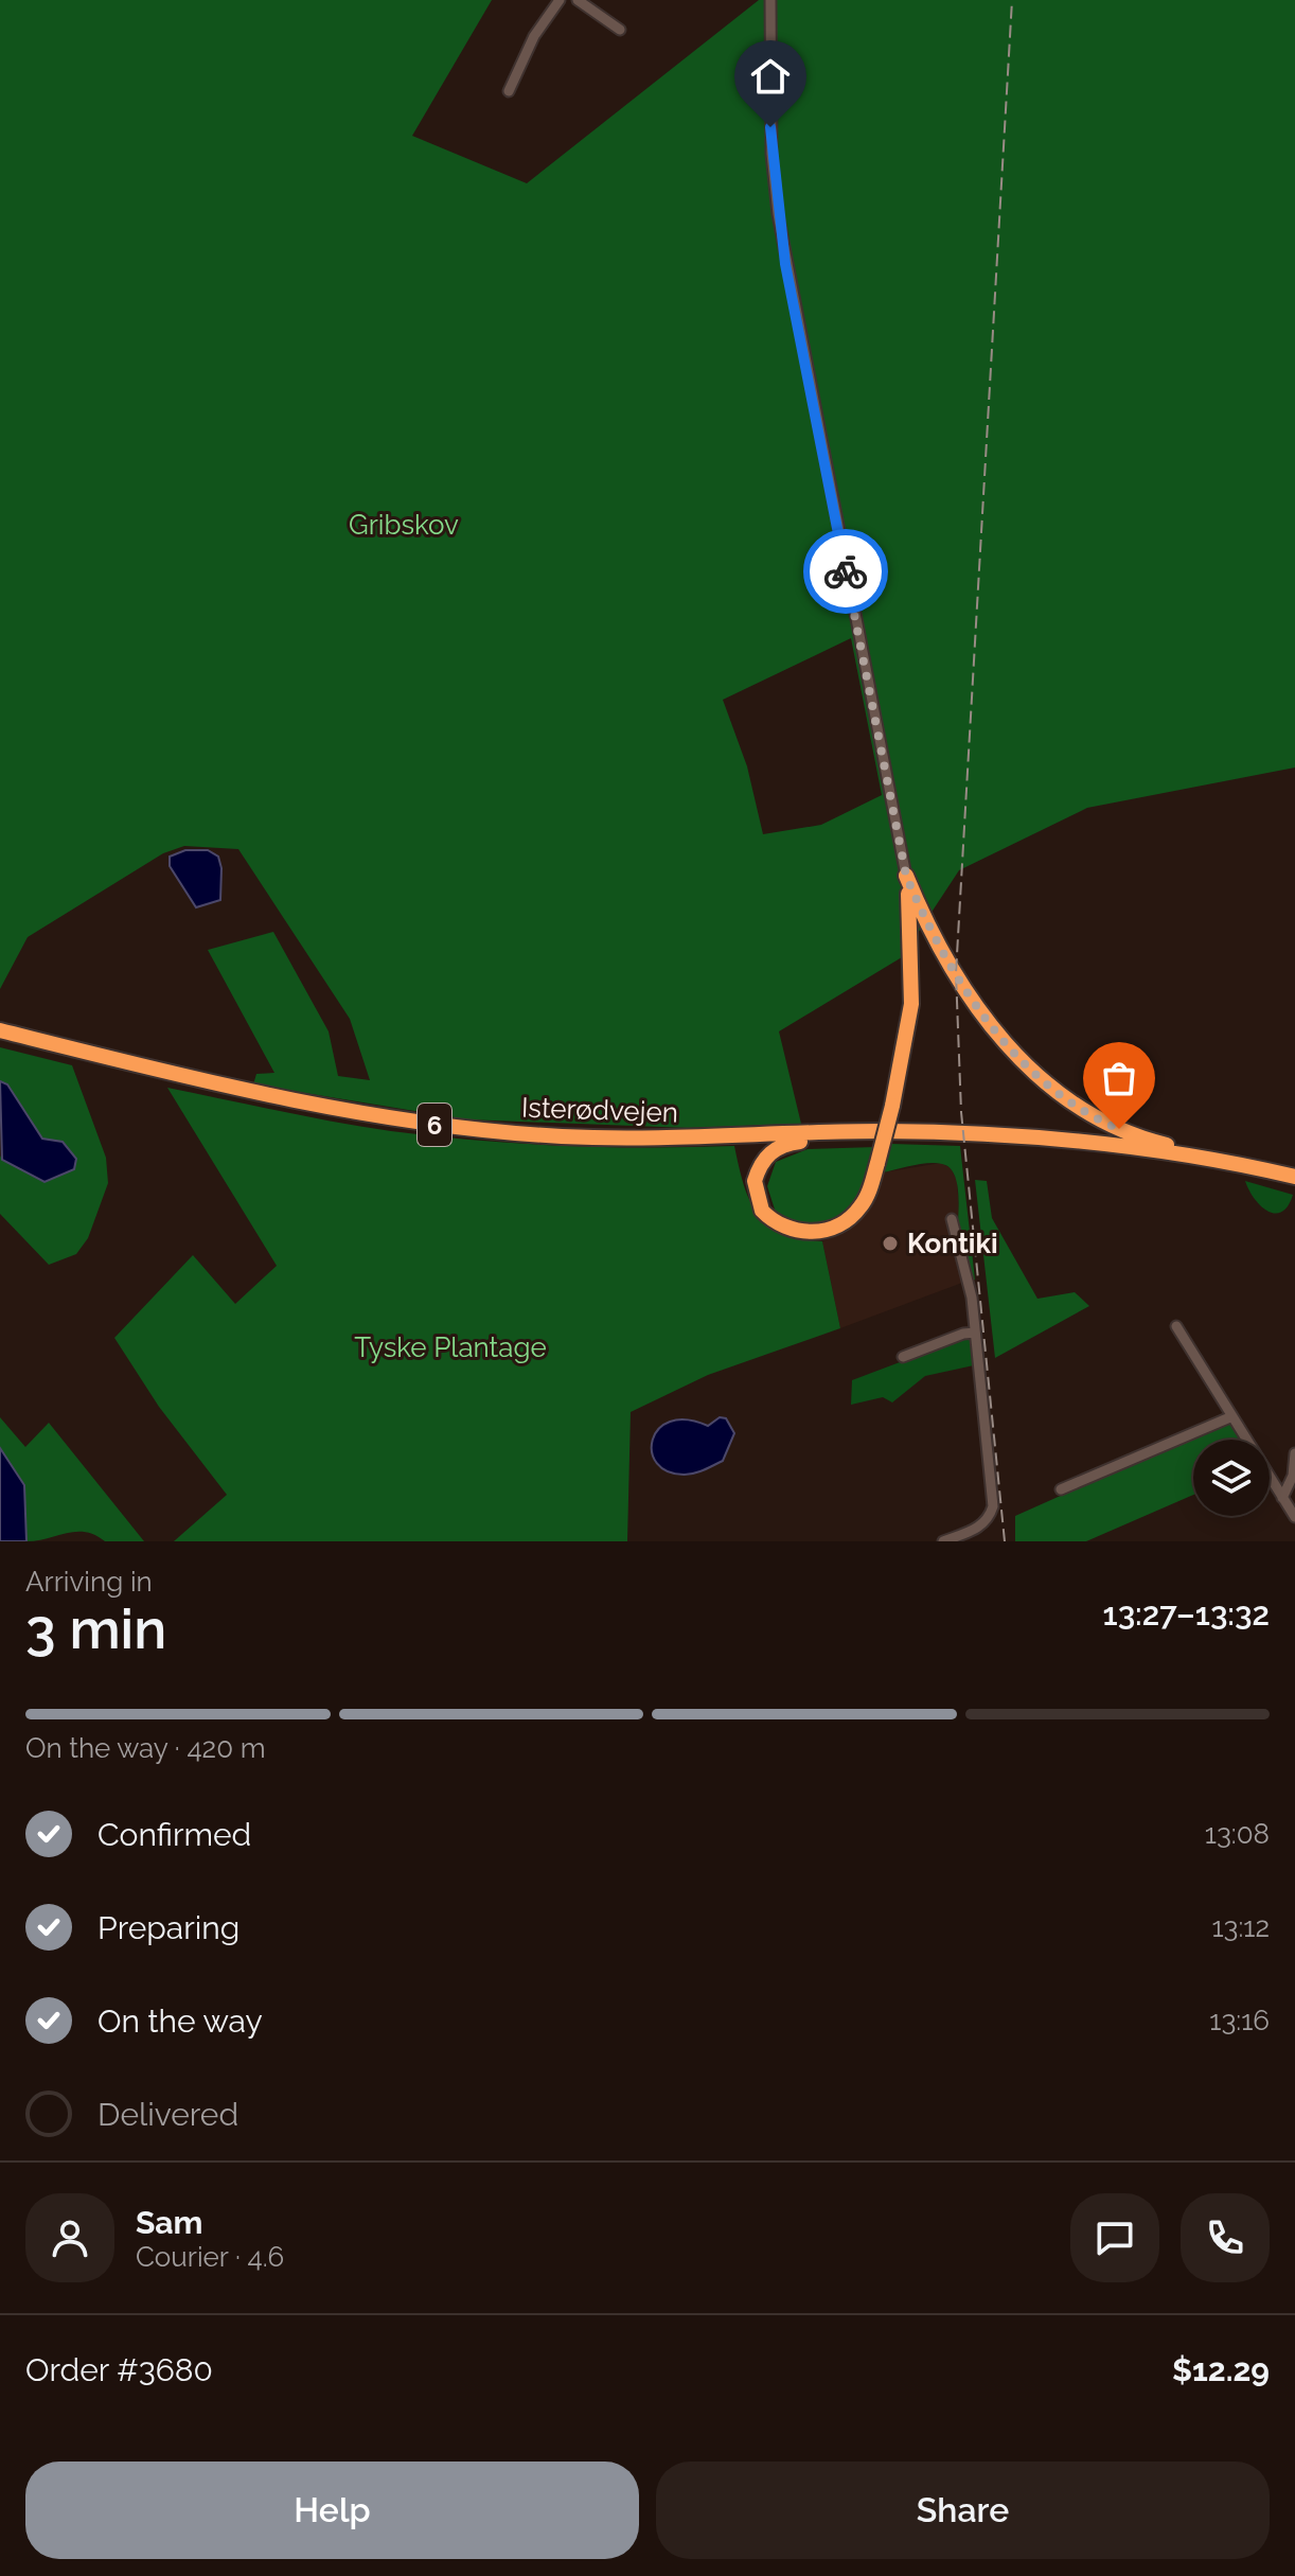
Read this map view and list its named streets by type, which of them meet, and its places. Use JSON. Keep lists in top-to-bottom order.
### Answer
{
  "streets": {
    "highway": ["Isterødvejen", "6"]
  },
  "parks": ["Gribskov", "Tyske Plantage"],
  "places": ["Kontiki"],
  "page": {
    "heading": ["3 min", "Arriving in", "13:27–13:32"],
    "panel": [
      "Sam",
      "Courier · 4.6",
      "Order #3680",
      "$12.29"
    ],
    "bar": "On the way · 420 m",
    "list": [
      ["Confirmed", "13:08"],
      ["Preparing", "13:12"],
      ["On the way", "13:16"],
      "Delivered"
    ],
    "buttons": ["Help", "Share"]
  }
}
